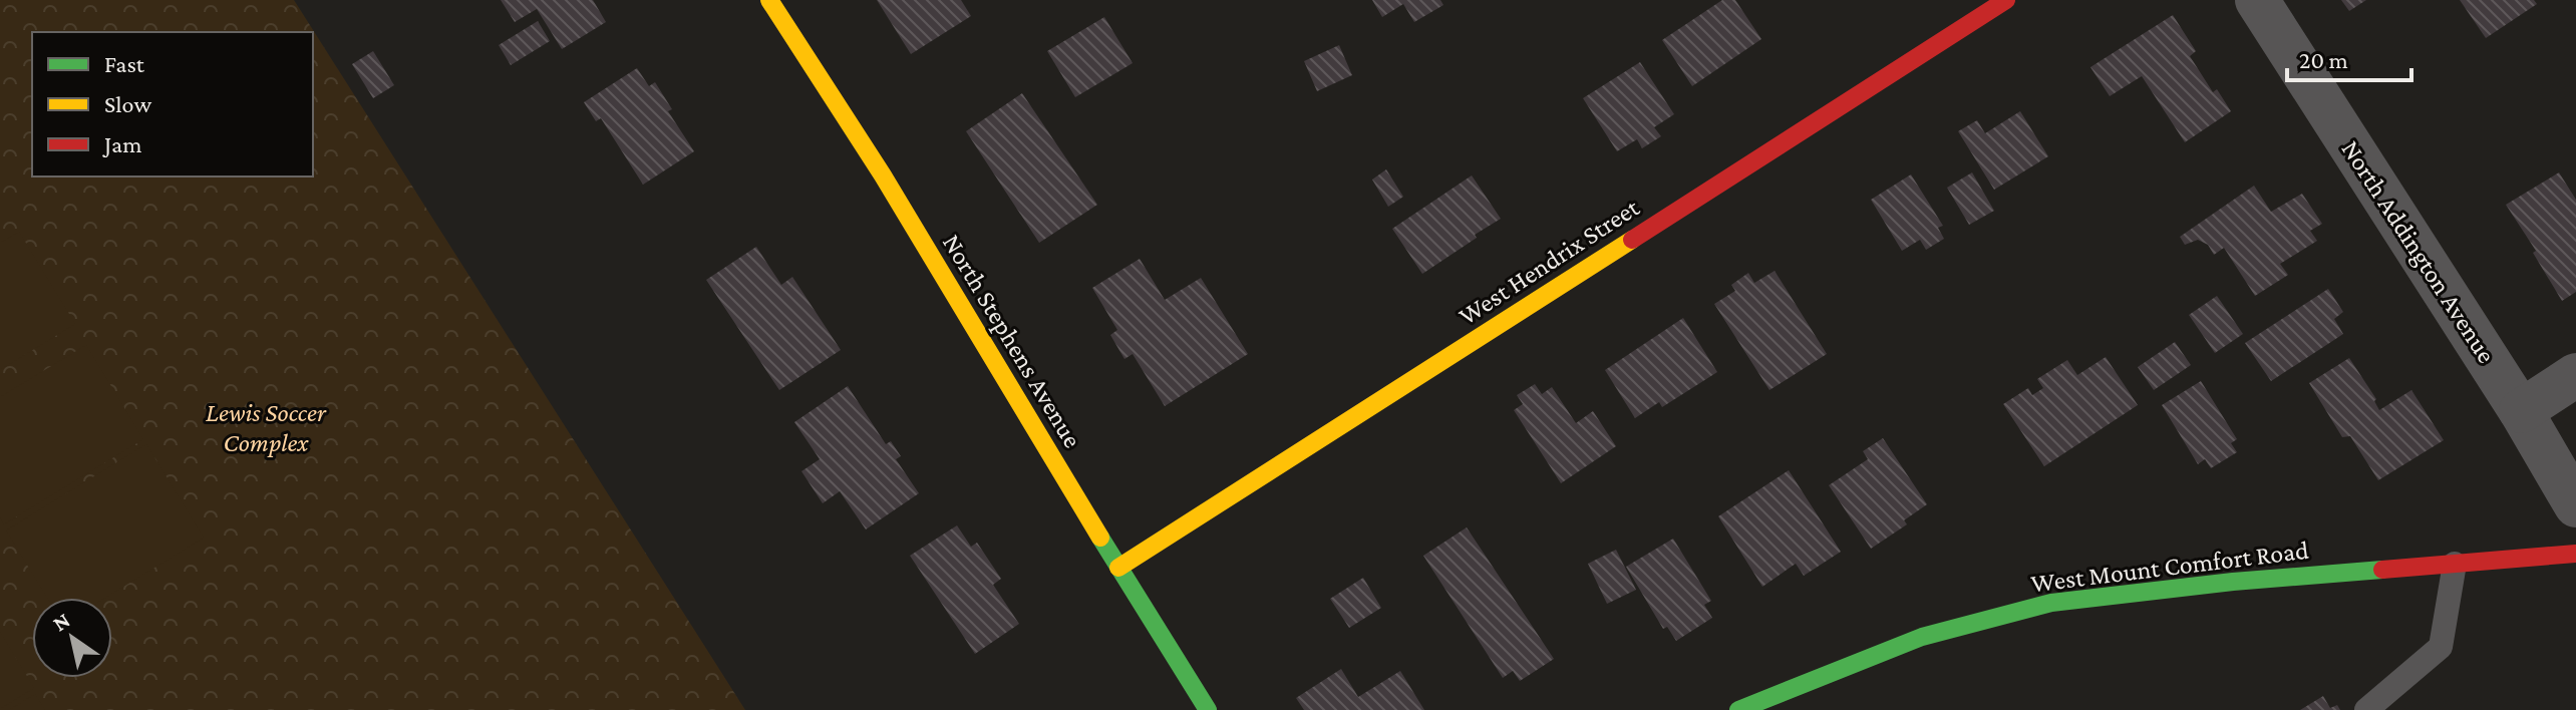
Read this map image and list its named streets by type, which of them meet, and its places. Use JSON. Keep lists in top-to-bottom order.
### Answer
{
  "streets": {
    "street": [
      "North Addington Avenue",
      "West Hendrix Street",
      "North Stephens Avenue",
      "West Mount Comfort Road"
    ]
  },
  "crossings": [
    ["West Hendrix Street", "North Stephens Avenue"]
  ],
  "parks": ["Lewis Soccer Complex"],
  "legend": ["Fast", "Slow", "Jam"],
  "scale_bar": "20 m",
  "north": "top left"
}
